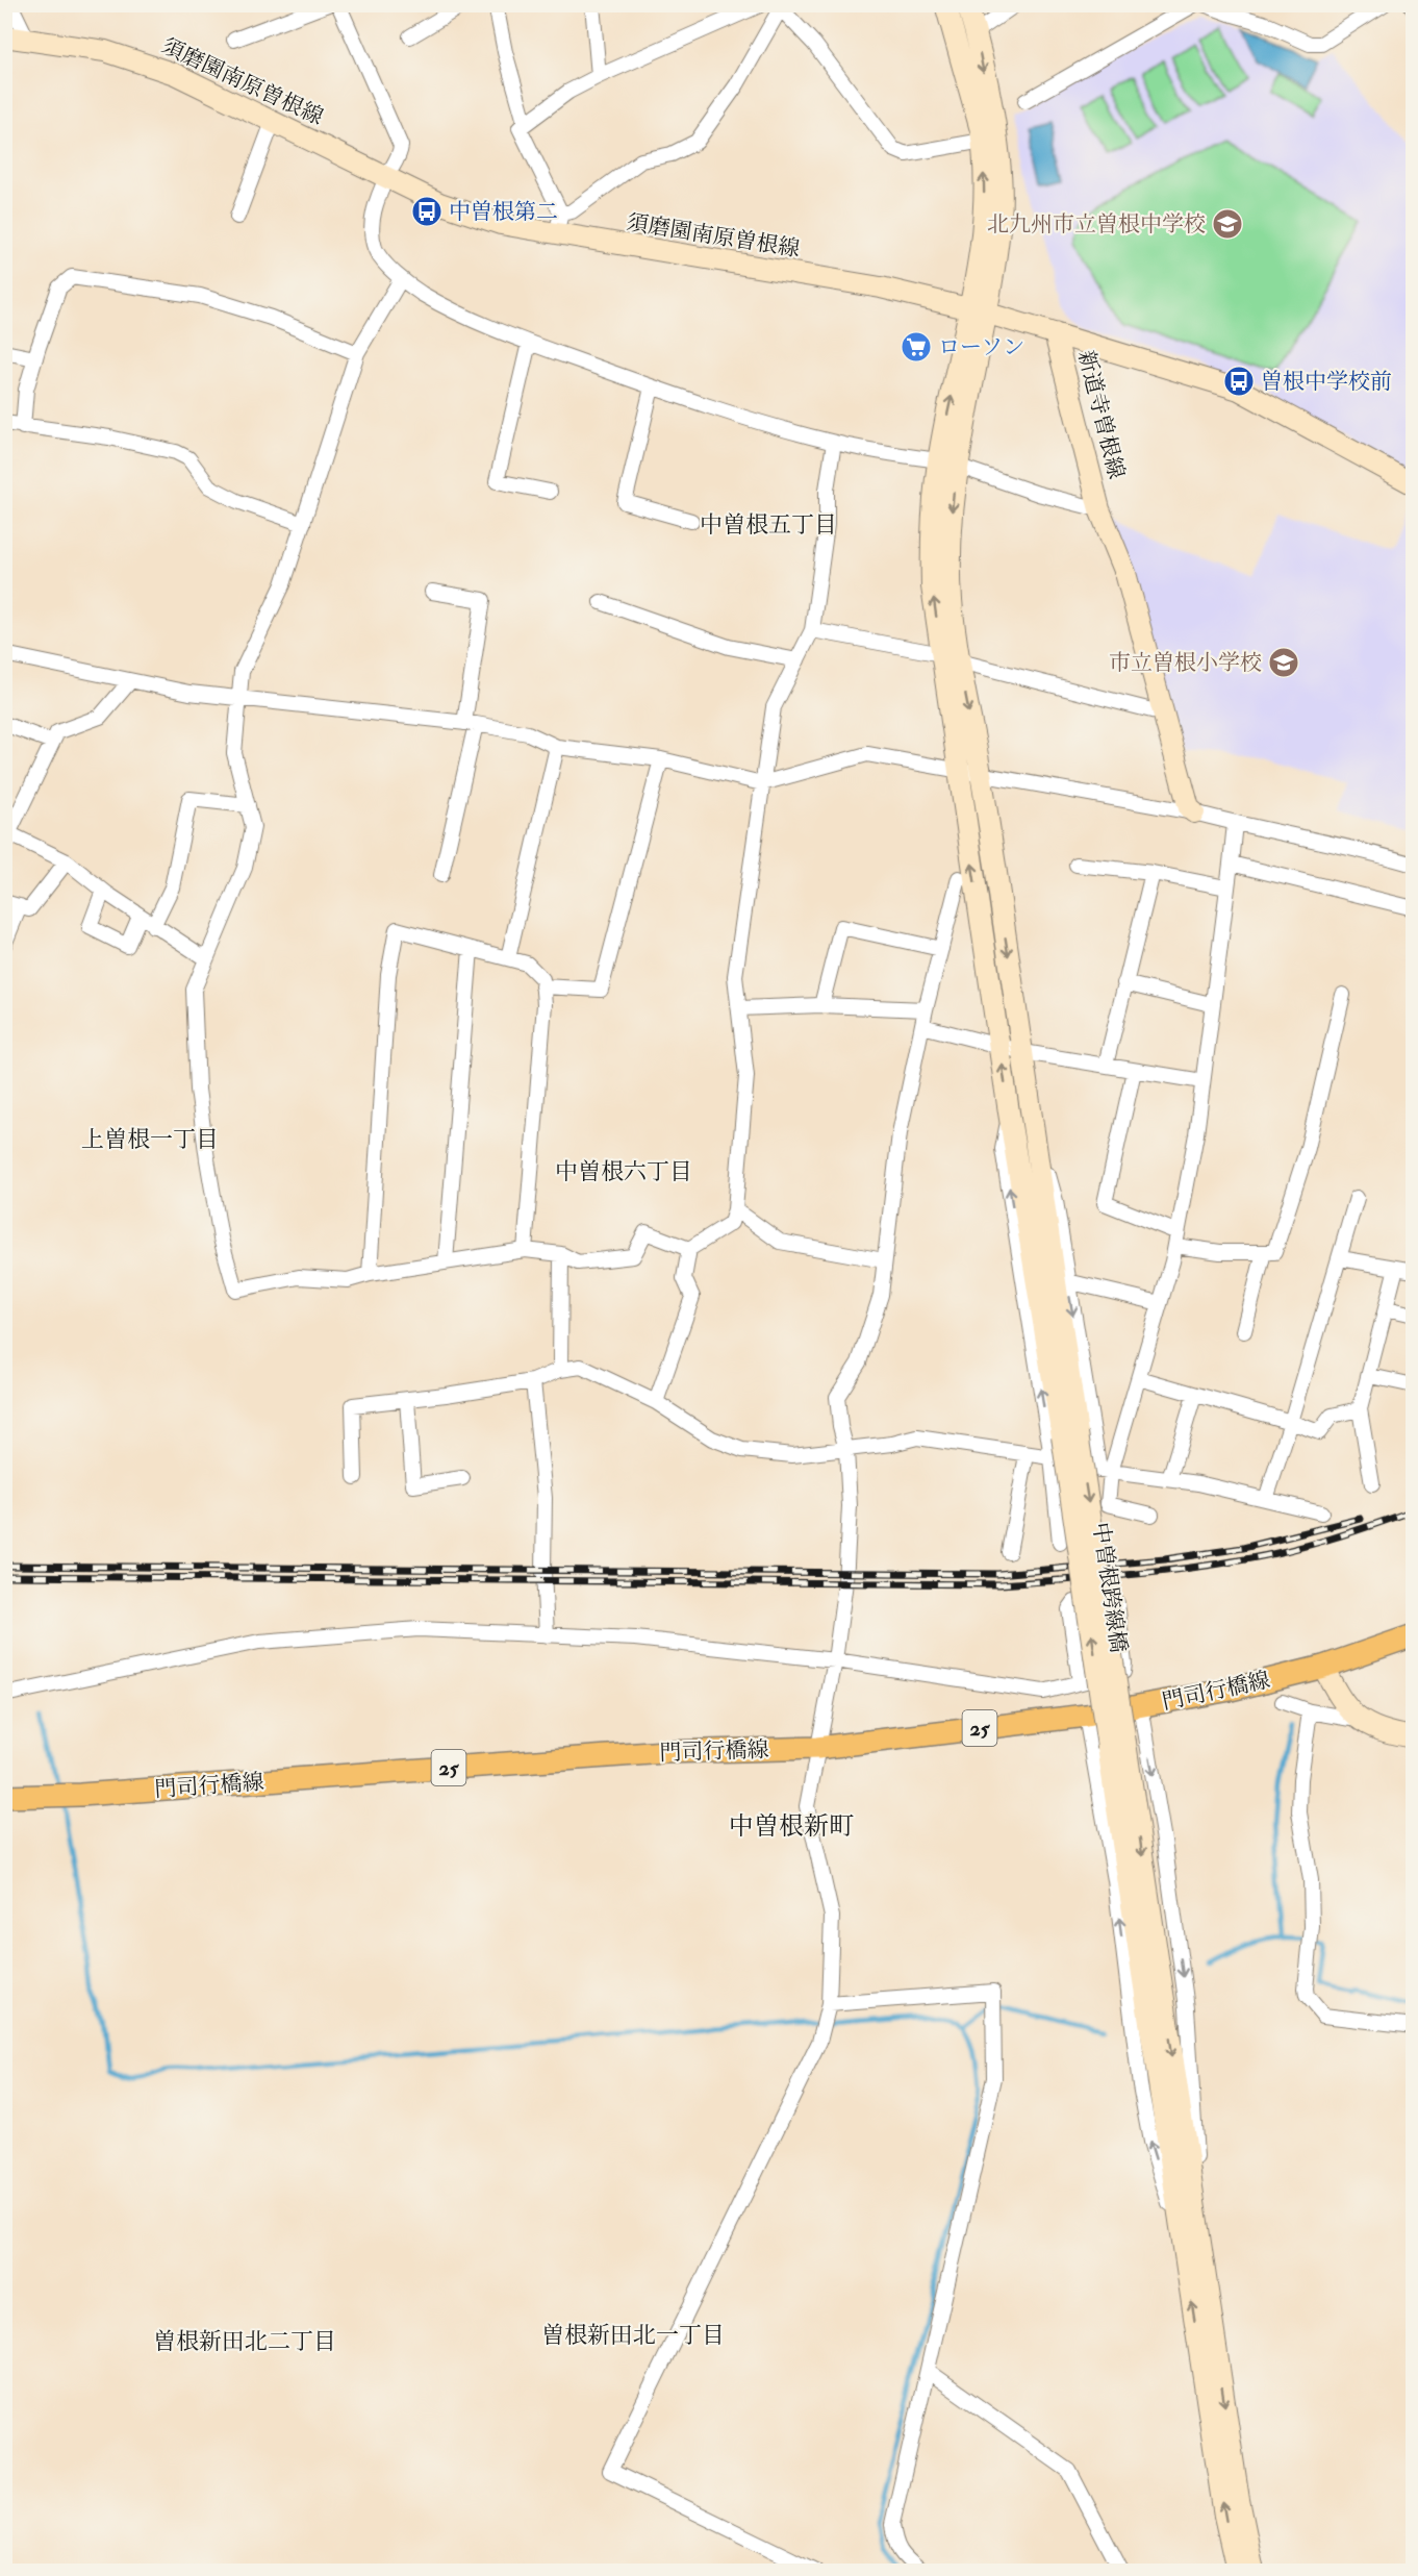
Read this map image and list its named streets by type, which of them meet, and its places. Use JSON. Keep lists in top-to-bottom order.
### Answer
{
  "streets": {
    "main road": ["門司行橋線", "25"],
    "street": ["須磨園南原曽根線", "新道寺曽根線", "中曽根跨線橋"]
  },
  "crossings": [
    ["須磨園南原曽根線", "新道寺曽根線"]
  ],
  "districts": [
    "中曽根五丁目",
    "上曽根一丁目",
    "中曽根六丁目",
    "中曽根新町",
    "曽根新田北一丁目",
    "曽根新田北二丁目"
  ],
  "places": {
    "bus stop": ["中曽根第二", "曽根中学校前"],
    "school or university": ["北九州市立曽根中学校", "市立曽根小学校"],
    "supermarket": ["ローソン"]
  }
}
